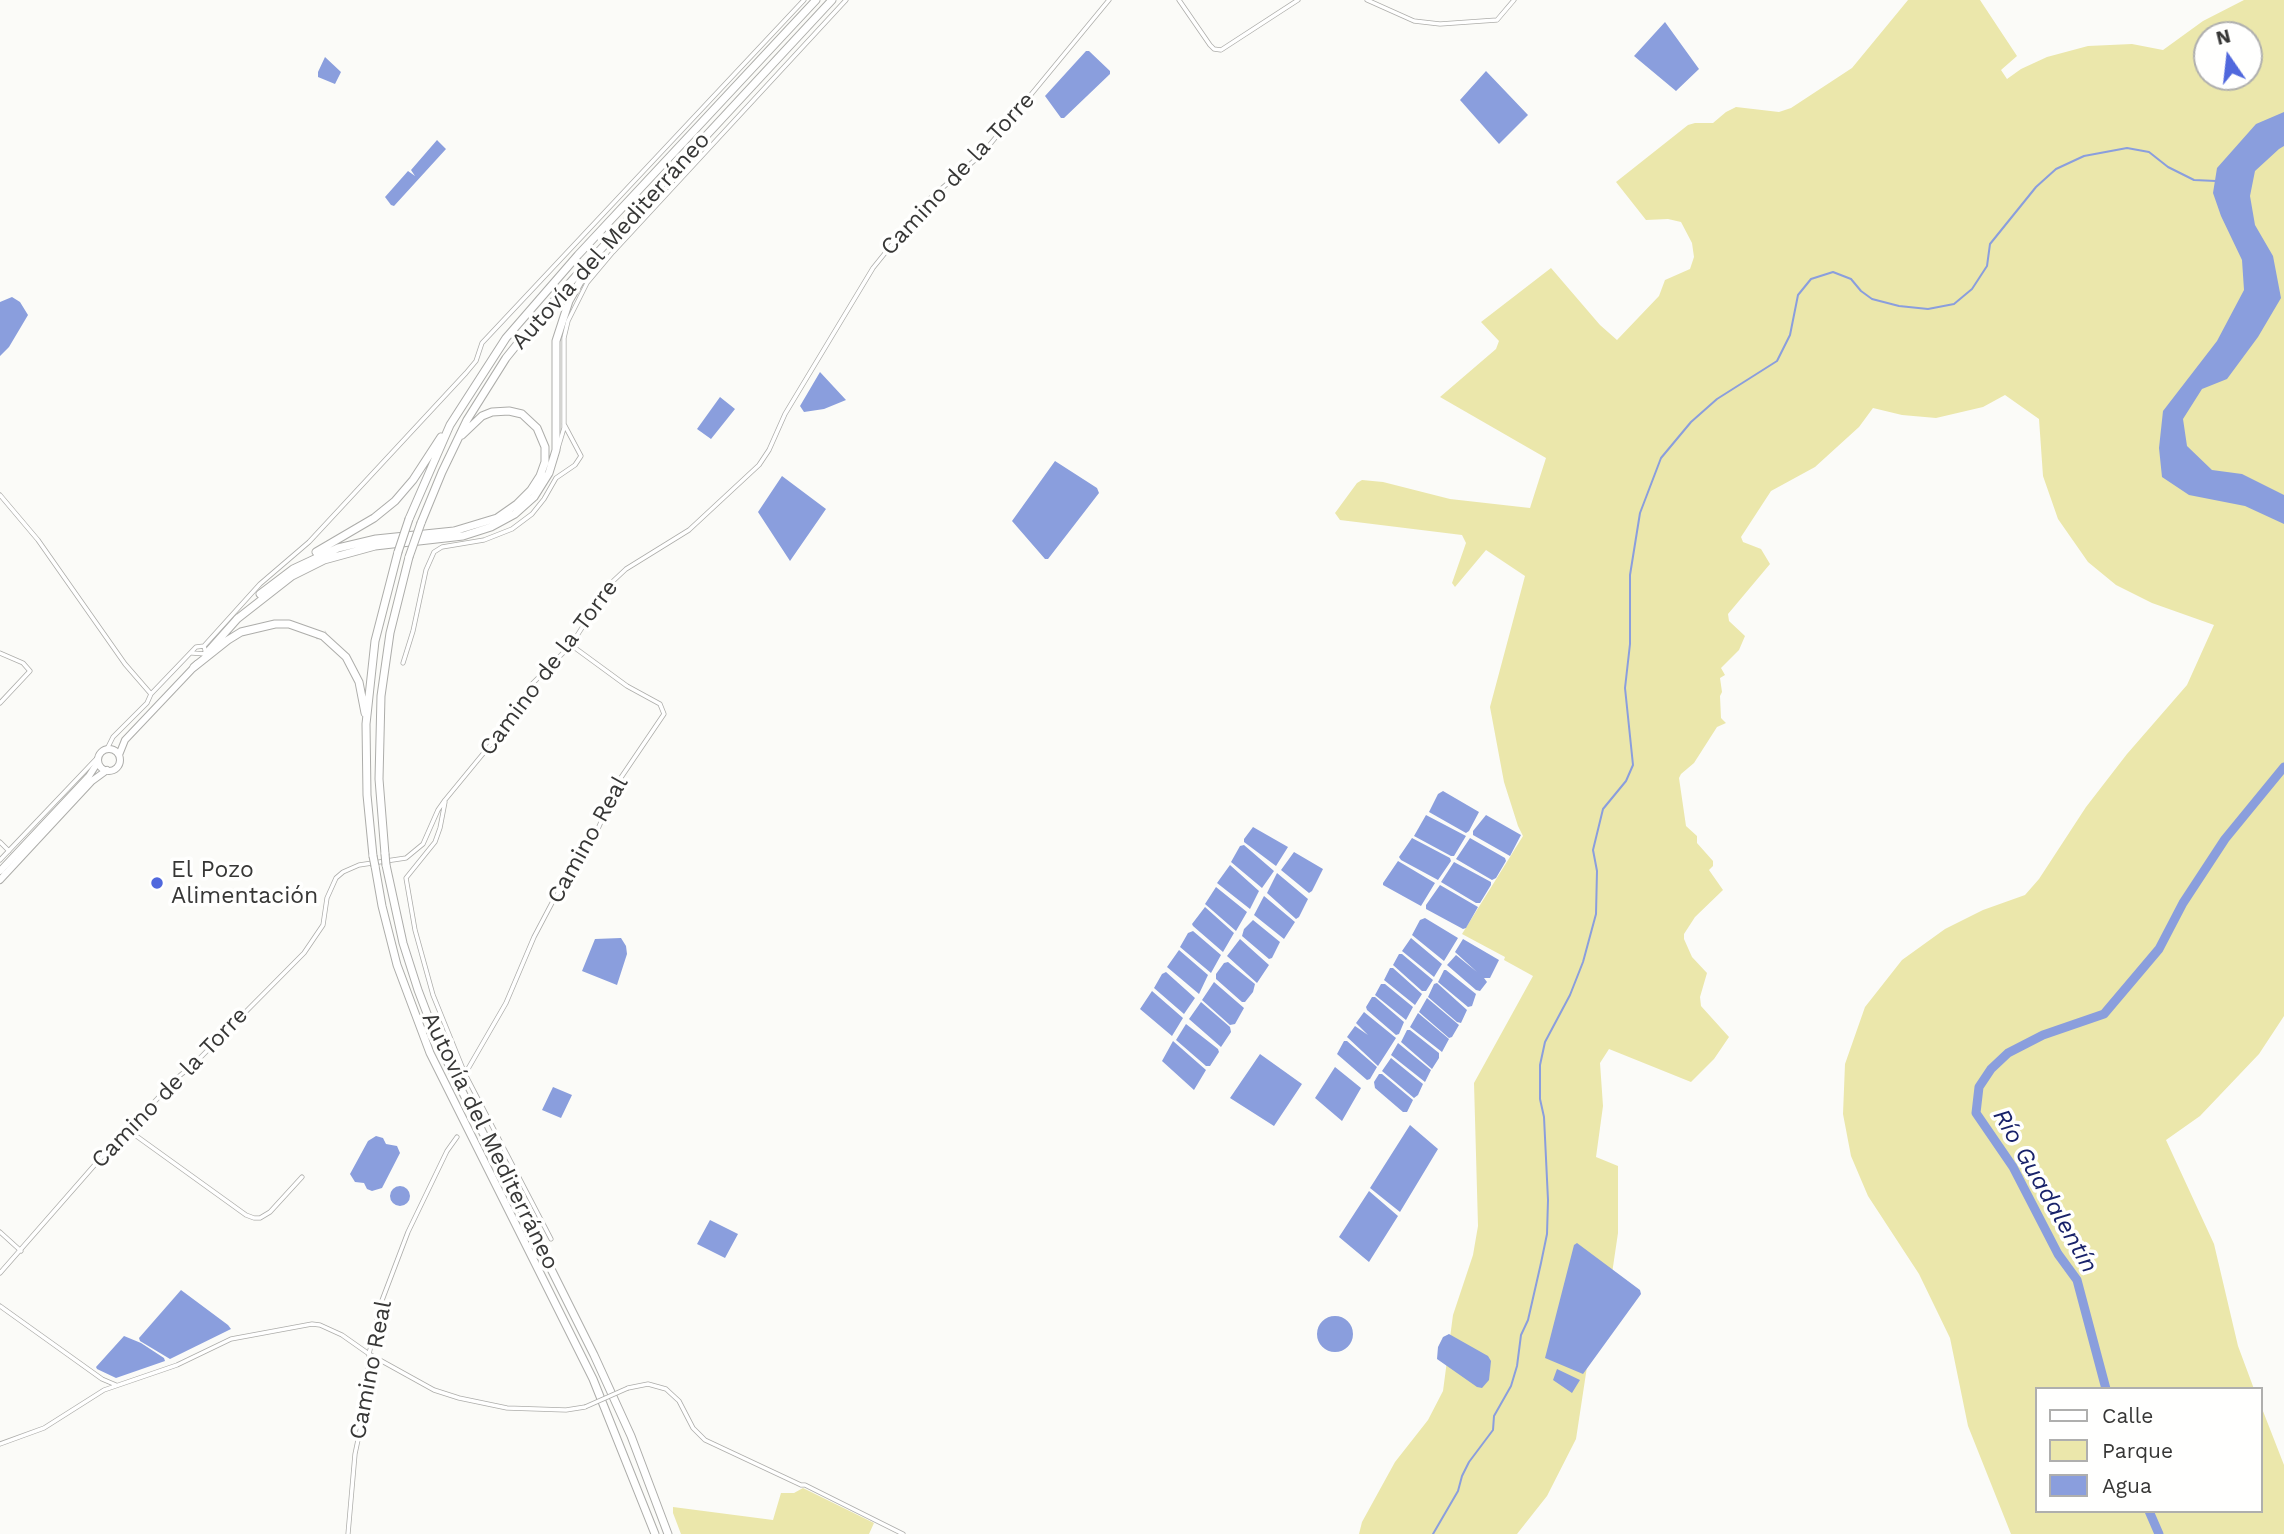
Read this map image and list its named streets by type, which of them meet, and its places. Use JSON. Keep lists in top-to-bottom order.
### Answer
{
  "streets": {
    "highway": ["Autovía del Mediterráneo"],
    "street": ["Camino de la Torre", "Camino Real"]
  },
  "crossings": [
    ["Camino de la Torre", "Camino Real"]
  ],
  "water": ["Río Guadalentín"],
  "places": ["El Pozo Alimentación"],
  "legend": ["Calle", "Parque", "Agua"],
  "north": "top"
}
